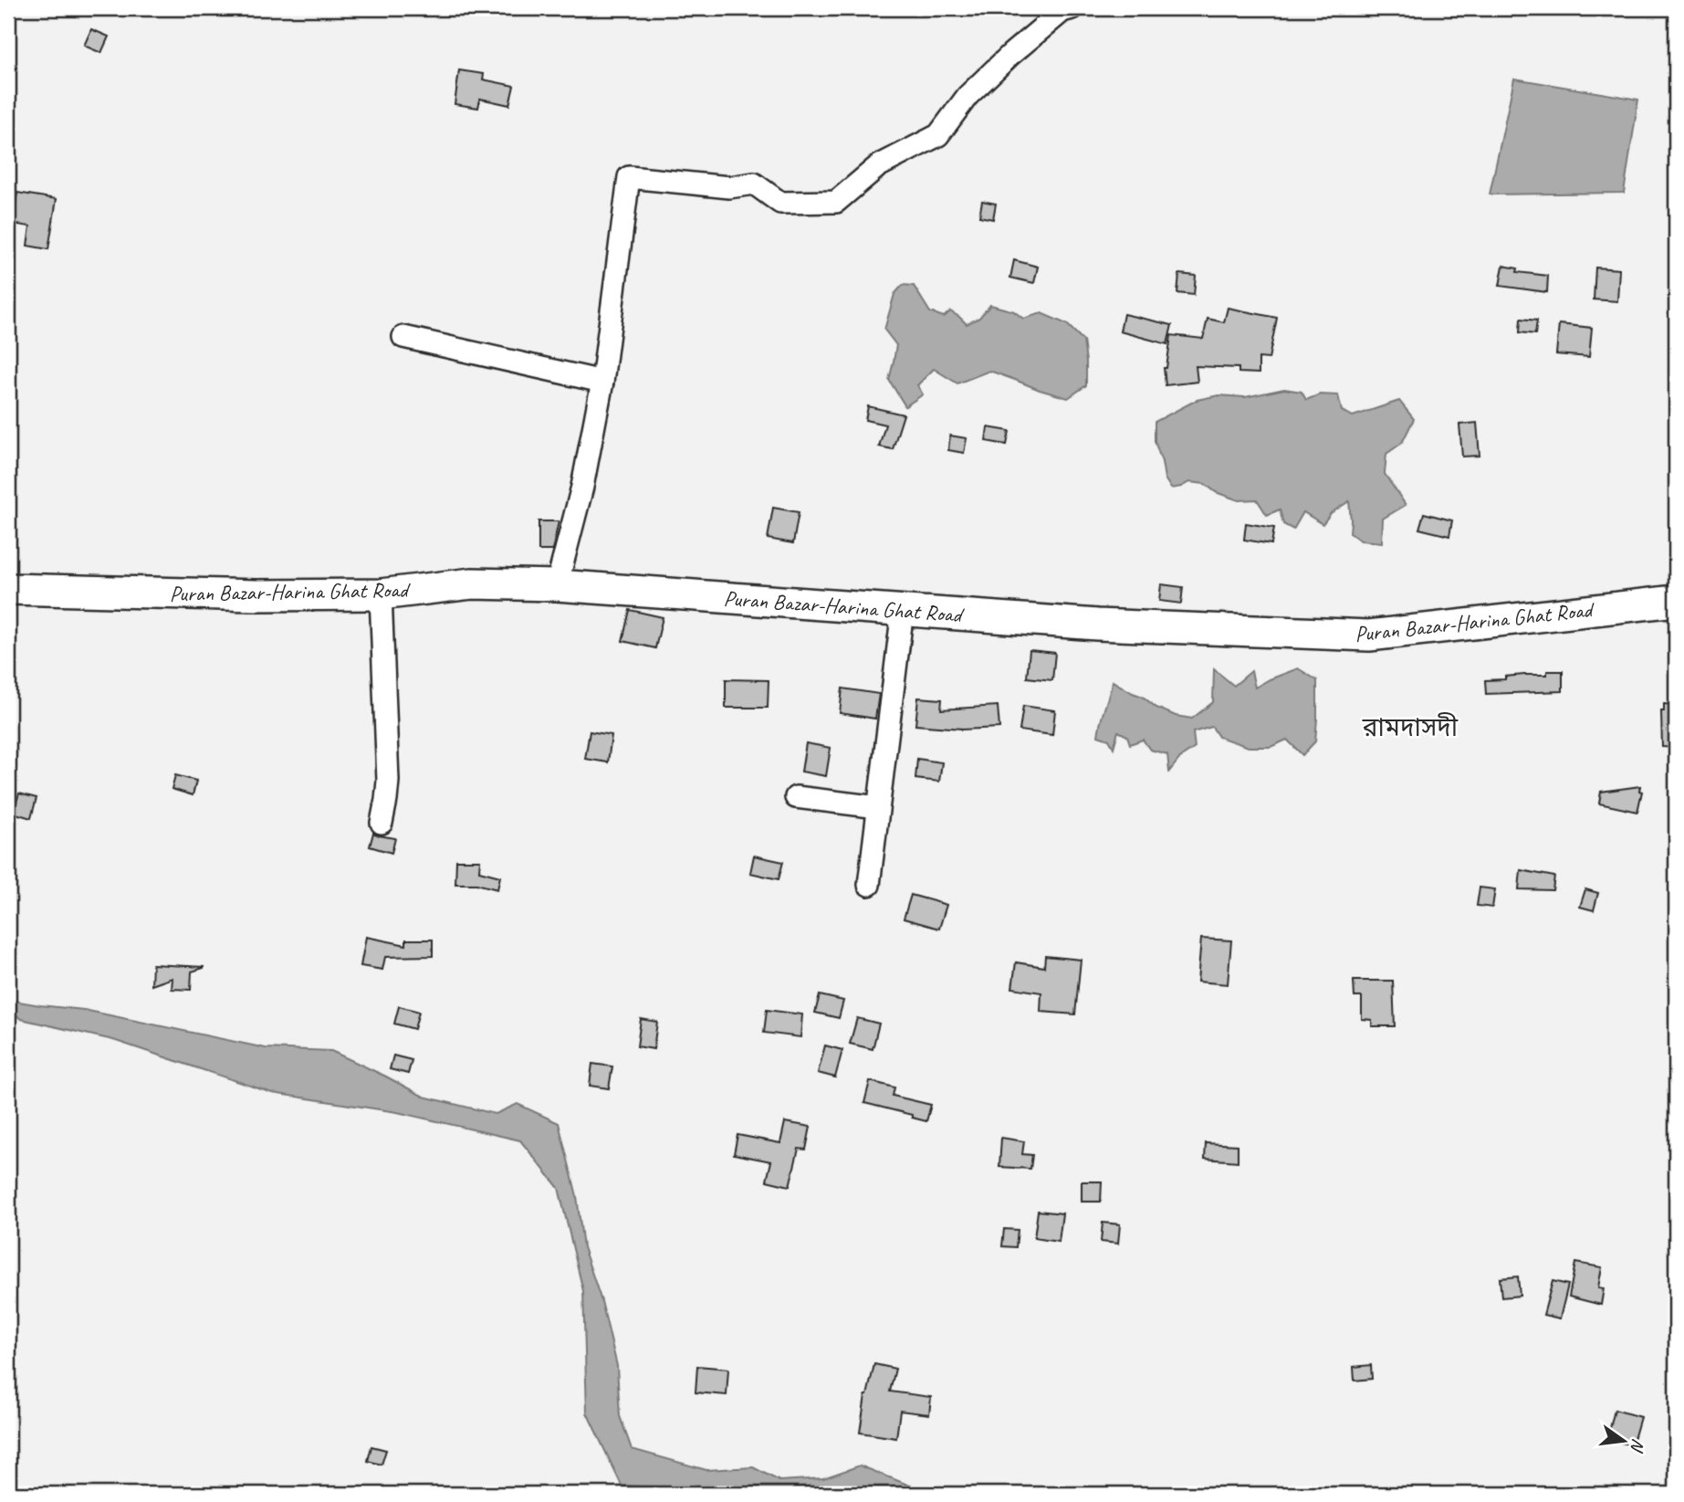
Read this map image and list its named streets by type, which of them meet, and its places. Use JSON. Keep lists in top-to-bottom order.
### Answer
{
  "streets": {
    "main road": ["Puran Bazar-Harina Ghat Road"]
  },
  "districts": ["রামদাসদী"],
  "north": "right"
}
